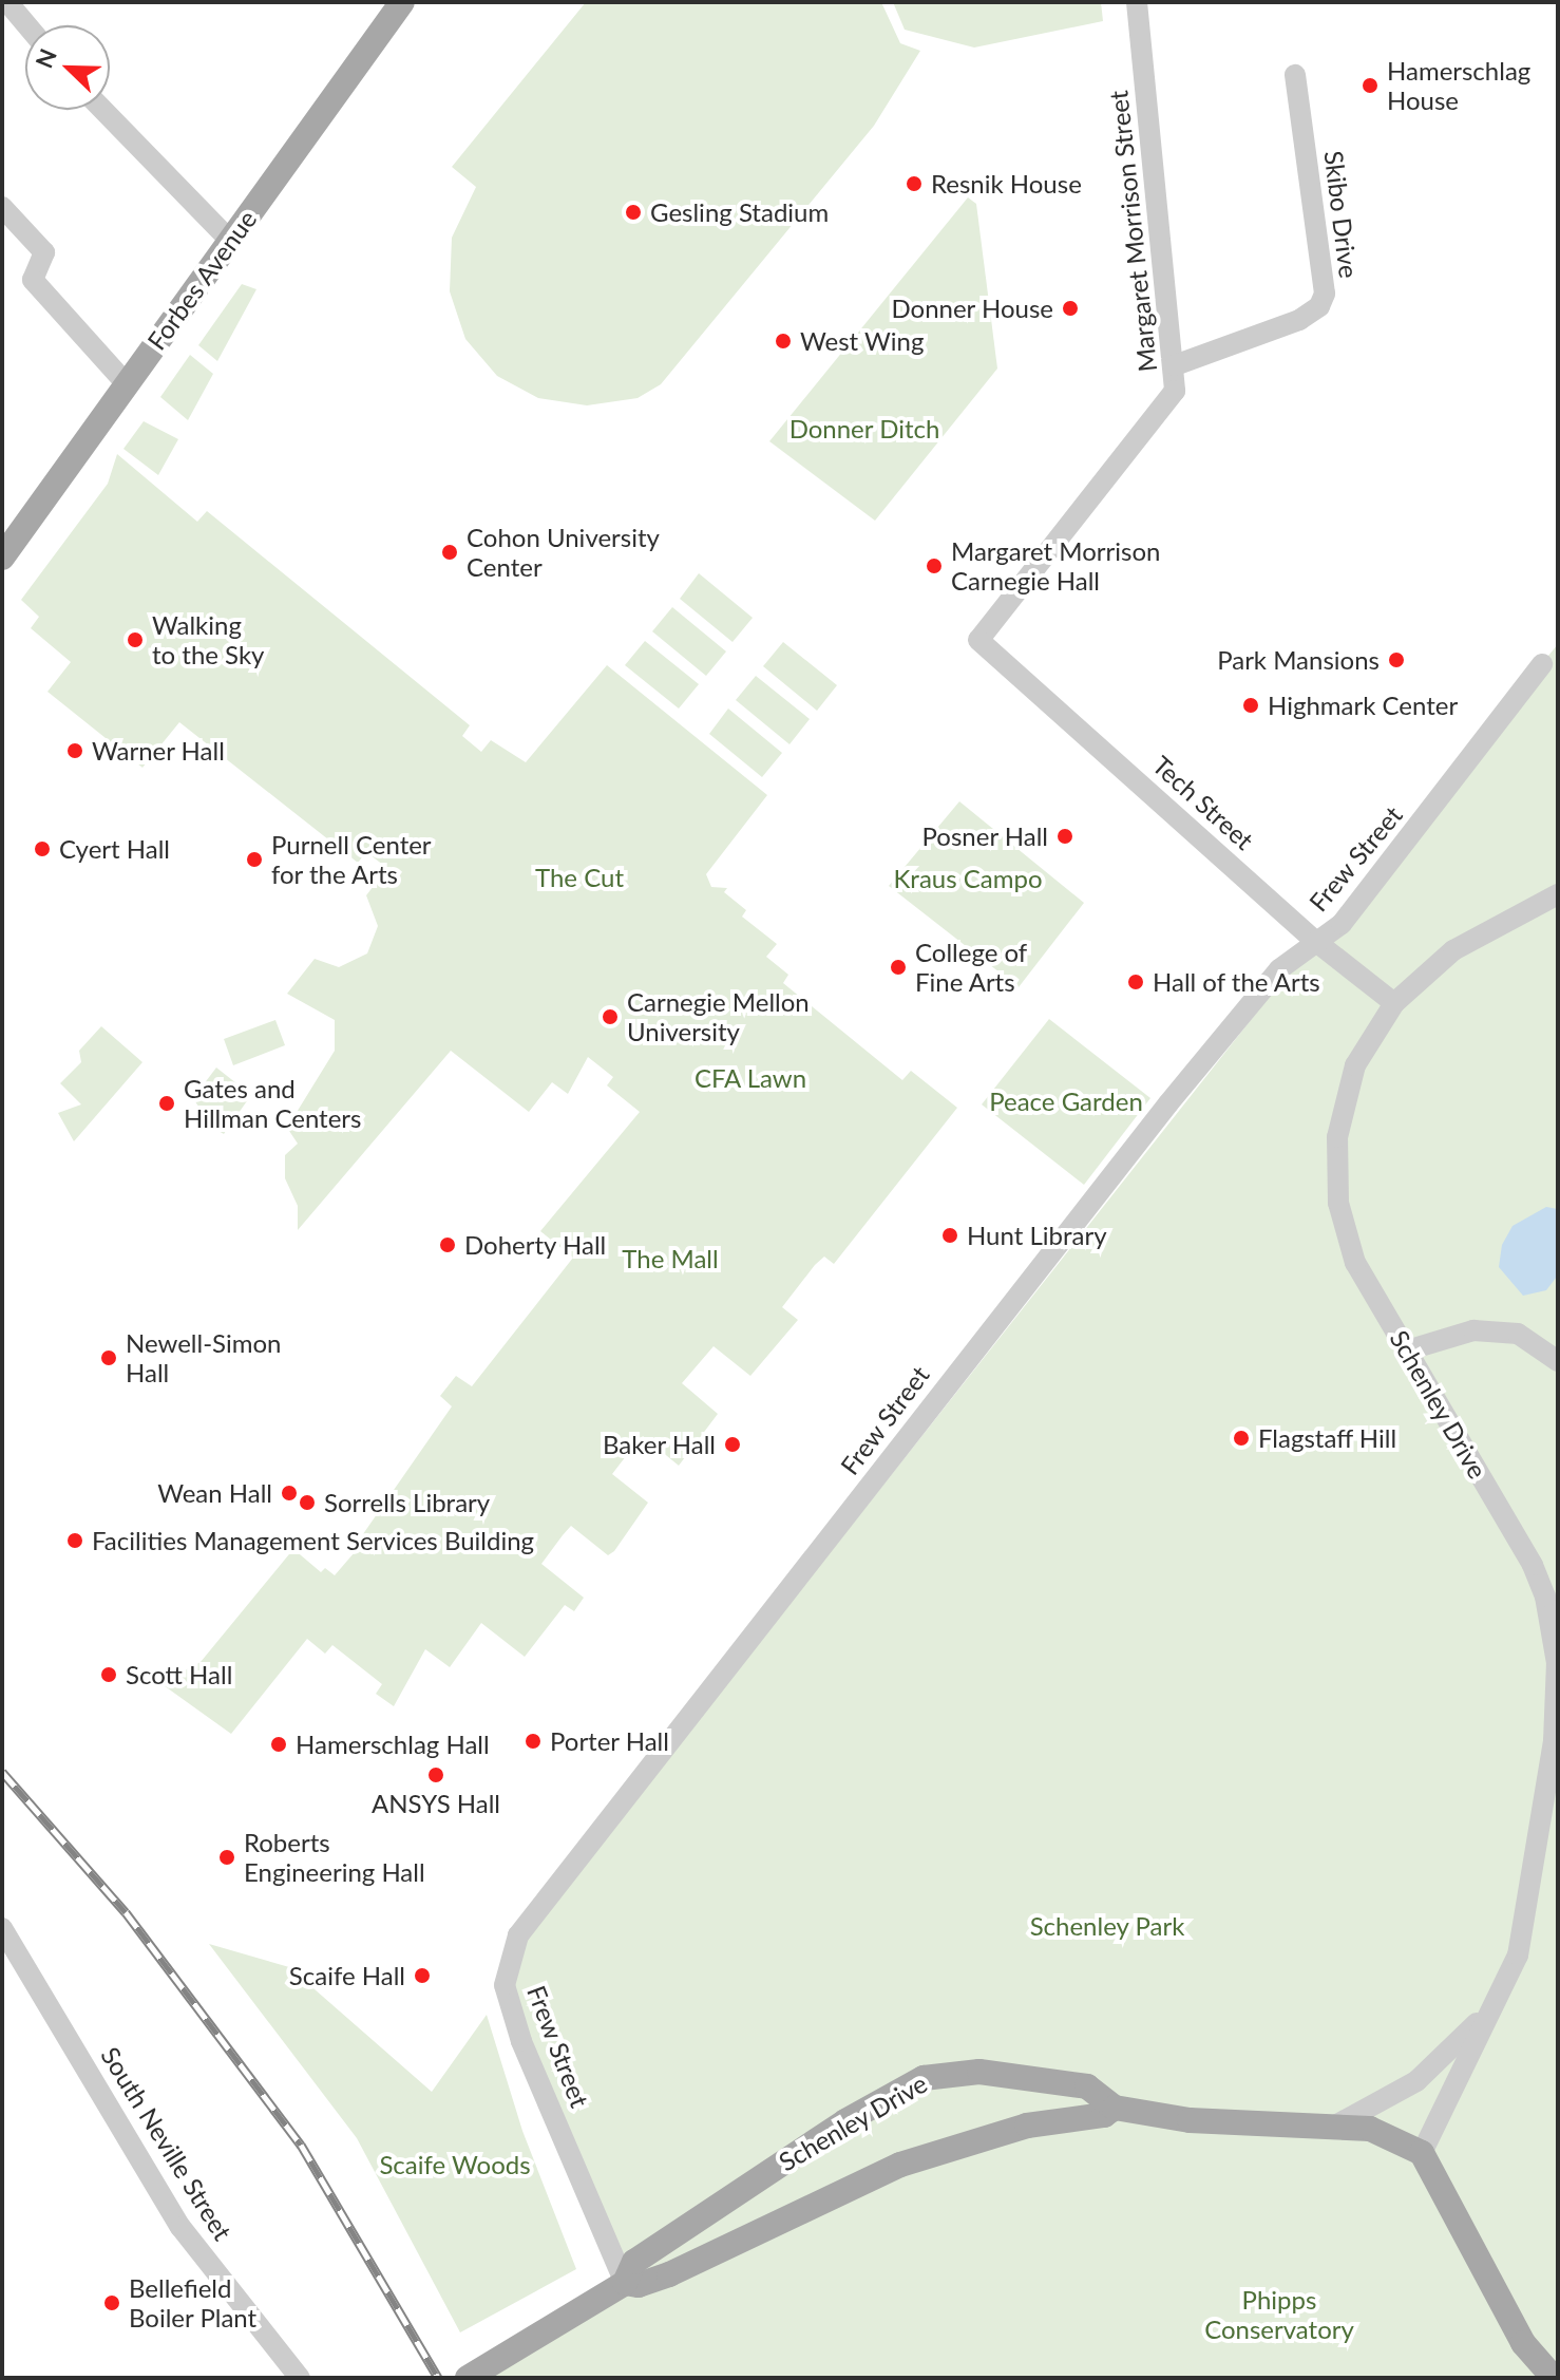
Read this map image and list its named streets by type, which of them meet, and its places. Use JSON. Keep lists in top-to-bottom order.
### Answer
{
  "streets": {
    "main road": ["Forbes Avenue", "Schenley Drive"],
    "street": [
      "Skibo Drive",
      "Margaret Morrison Street",
      "Tech Street",
      "Frew Street",
      "South Neville Street"
    ]
  },
  "crossings": [
    ["Skibo Drive", "Margaret Morrison Street"],
    ["Margaret Morrison Street", "Tech Street"],
    ["Tech Street", "Frew Street"],
    ["Tech Street", "Schenley Drive"],
    ["Frew Street", "Schenley Drive"]
  ],
  "parks": [
    "Donner Ditch",
    "The Cut",
    "Kraus Campo",
    "CFA Lawn",
    "Peace Garden",
    "The Mall",
    "Schenley Park",
    "Scaife Woods",
    "Phipps Conservatory"
  ],
  "places": [
    "Hamerschlag House",
    "Resnik House",
    "Gesling Stadium",
    "Donner House",
    "West Wing",
    "Cohon University Center",
    "Margaret Morrison Carnegie Hall",
    "Walking to the Sky",
    "Park Mansions",
    "Highmark Center",
    "Warner Hall",
    "Posner Hall",
    "Cyert Hall",
    "Purnell Center for the Arts",
    "College of Fine Arts",
    "Hall of the Arts",
    "Carnegie Mellon University",
    "Gates and Hillman Centers",
    "Hunt Library",
    "Doherty Hall",
    "Newell-Simon Hall",
    "Flagstaff Hill",
    "Baker Hall",
    "Wean Hall",
    "Sorrells Library",
    "Facilities Management Services Building",
    "Scott Hall",
    "Porter Hall",
    "Hamerschlag Hall",
    "ANSYS Hall",
    "Roberts Engineering Hall",
    "Scaife Hall",
    "Bellefield Boiler Plant"
  ],
  "north": "top left"
}
